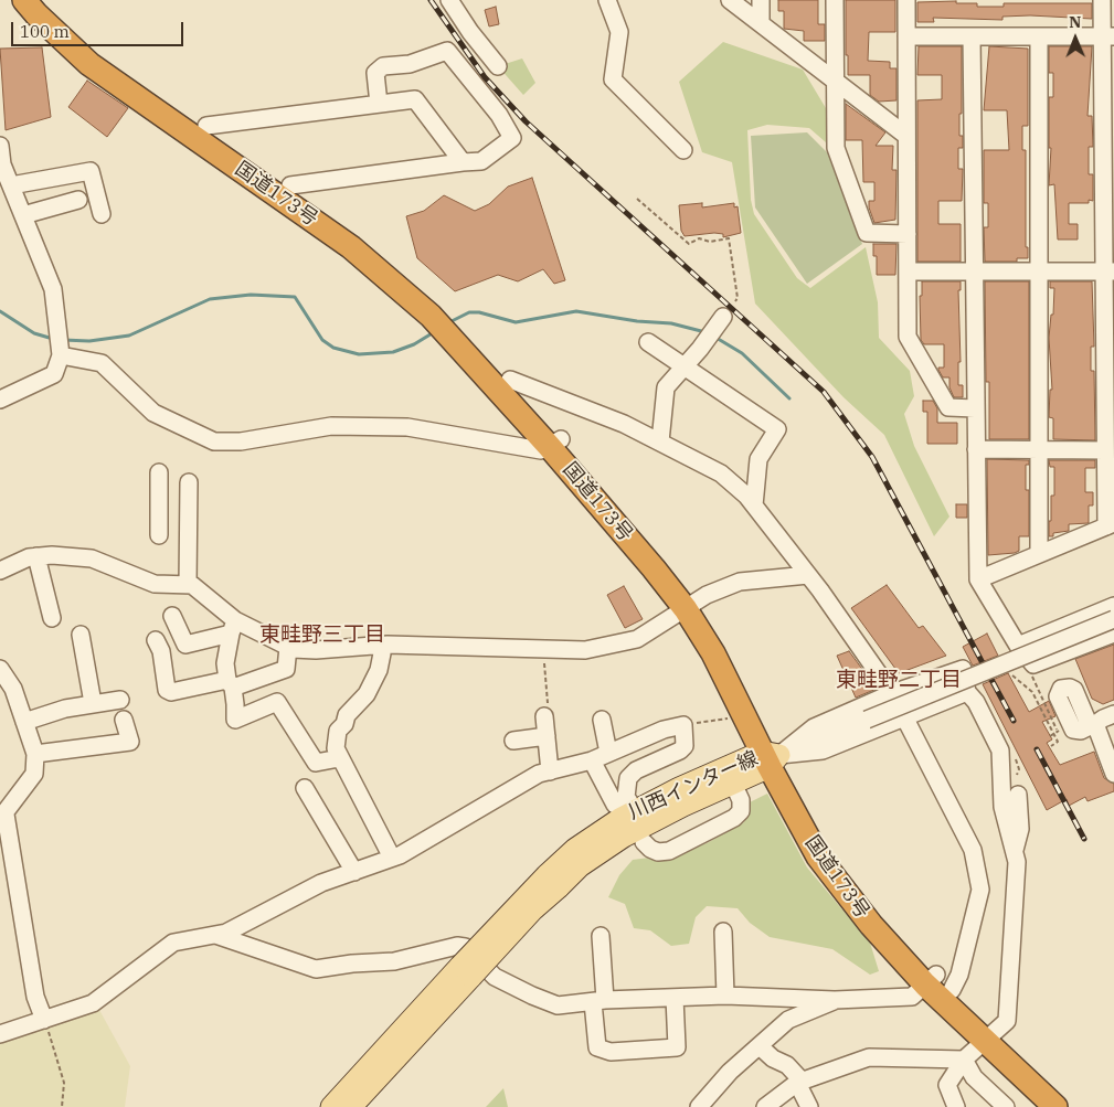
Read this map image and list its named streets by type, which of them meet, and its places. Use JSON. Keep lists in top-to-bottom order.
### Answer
{
  "streets": {
    "highway": ["国道173号"],
    "main road": ["川西インター線"]
  },
  "crossings": [
    ["国道173号", "川西インター線"]
  ],
  "districts": ["東畦野三丁目", "東畦野二丁目"],
  "scale_bar": "100 m",
  "north": "top"
}
